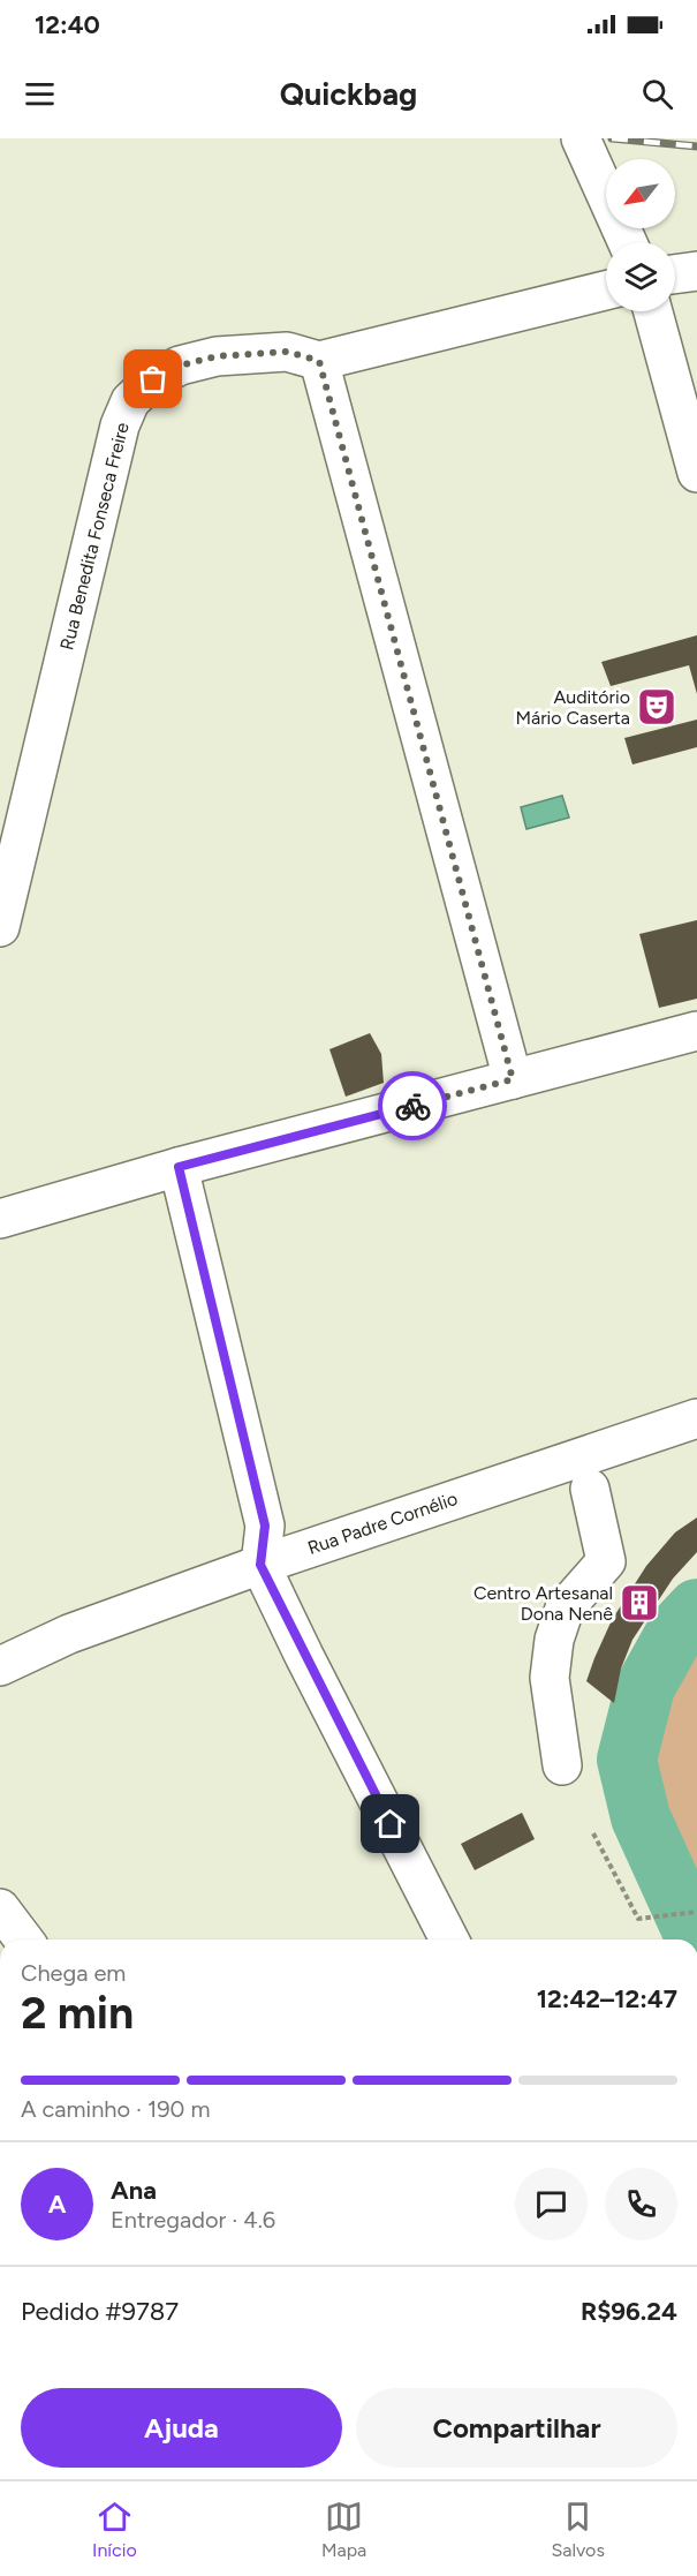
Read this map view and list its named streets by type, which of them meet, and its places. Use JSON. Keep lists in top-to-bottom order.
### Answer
{
  "streets": {
    "street": ["Rua Benedita Fonseca Freire", "Rua Padre Cornélio"]
  },
  "places": {
    "theatre": ["Auditório Mário Caserta"],
    "building": ["Centro Artesanal Dona Nenê"]
  },
  "north": "bottom left",
  "page": {
    "status": "12:40",
    "header": "Quickbag",
    "heading": ["2 min", "Chega em", "12:42–12:47"],
    "panel": [
      "Ana",
      "Entregador · 4.6",
      "Pedido #9787",
      "R$96.24"
    ],
    "bar": "A caminho · 190 m",
    "round": "A",
    "buttons": ["Ajuda", "Compartilhar"],
    "tabs": ["Início", "Mapa", "Salvos"]
  }
}
